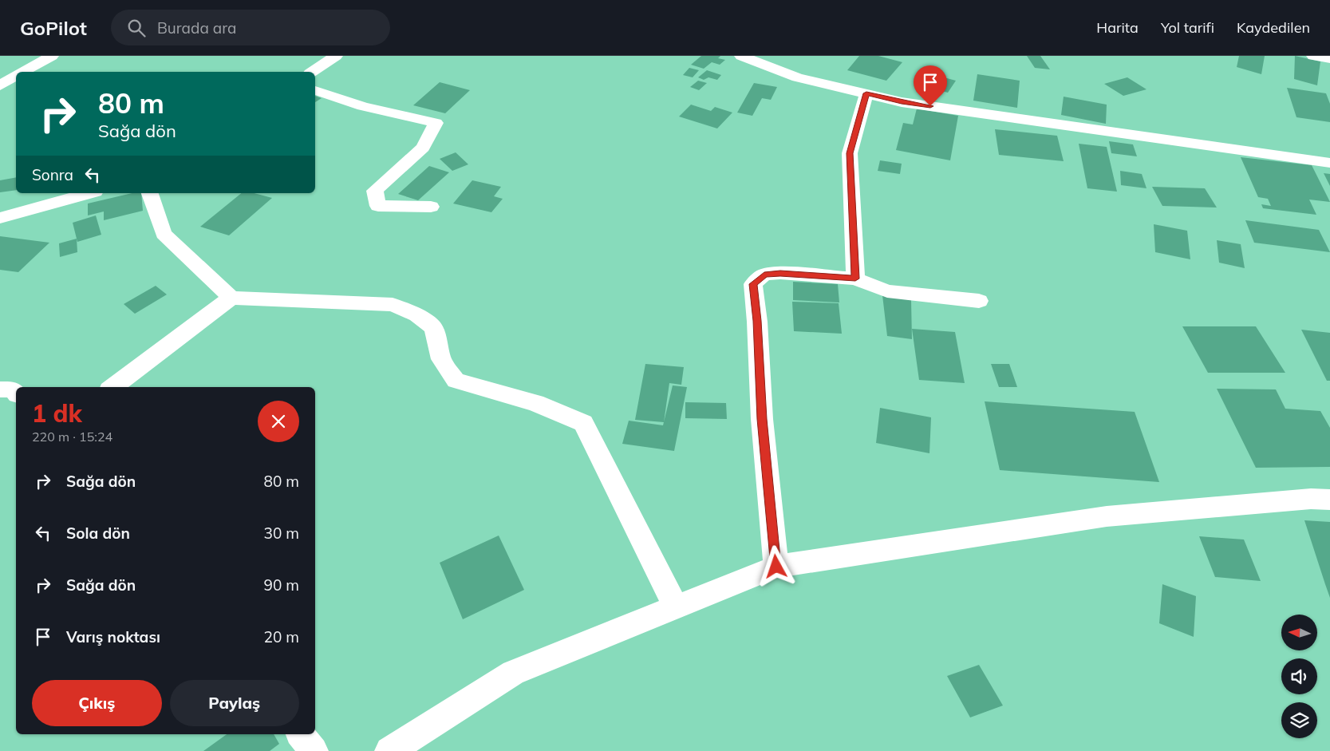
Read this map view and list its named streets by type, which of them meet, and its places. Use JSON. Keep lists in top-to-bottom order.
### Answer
{
  "north": "left",
  "page": {
    "header": "GoPilot",
    "search": "Burada ara",
    "nav": ["Harita", "Yol tarifi", "Kaydedilen"],
    "turn": ["80 m", "Sağa dön"],
    "then": "Sonra",
    "heading": ["1 dk", "220 m · 15:24"],
    "list": [
      {
        "name": "Sağa dön",
        "value": "80 m"
      },
      {
        "name": "Sola dön",
        "value": "30 m"
      },
      {
        "name": "Sağa dön",
        "value": "90 m"
      },
      {
        "name": "Varış noktası",
        "value": "20 m"
      }
    ],
    "buttons": ["Çıkış", "Paylaş"]
  }
}
